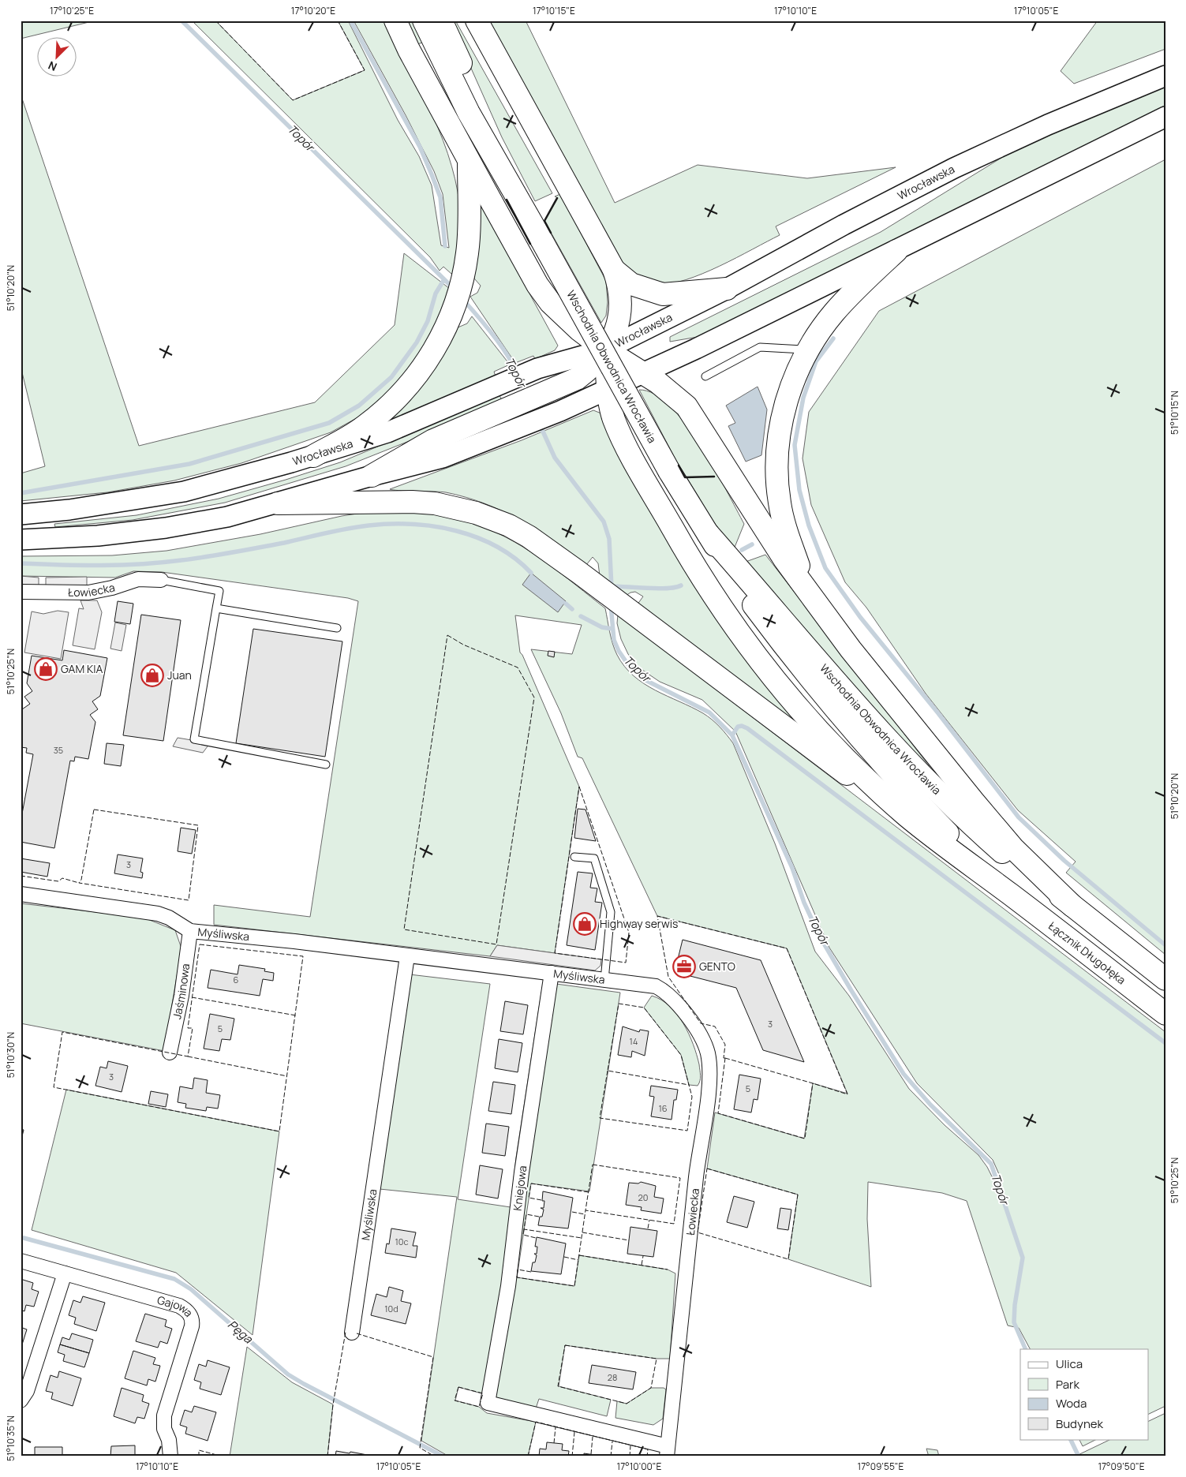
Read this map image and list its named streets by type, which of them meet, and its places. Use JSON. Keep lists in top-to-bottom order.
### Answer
{
  "streets": {
    "main road": ["Wrocławska", "Wschodnia Obwodnica Wrocławia", "Łącznik Długołęka"],
    "street": [
      "Łowiecka",
      "Myśliwska",
      "Jaśminowa",
      "Kniejowa",
      "Gajowa"
    ]
  },
  "crossings": [
    ["Wschodnia Obwodnica Wrocławia", "Łącznik Długołęka"],
    ["Łowiecka", "Myśliwska"],
    ["Łowiecka", "Kniejowa"],
    ["Myśliwska", "Jaśminowa"],
    ["Myśliwska", "Kniejowa"]
  ],
  "water": ["Topór", "Pęga"],
  "places": {
    "shop": ["GAM KIA", "Juan", "Highway serwis"],
    "office": ["GENTO"]
  },
  "house_numbers": [
    "35",
    "3",
    "6",
    "3",
    "5",
    "14",
    "3",
    "5",
    "16",
    "20",
    "10c",
    "10d",
    "28"
  ],
  "legend": [
    "Ulica",
    "Park",
    "Woda",
    "Budynek"
  ],
  "north": "bottom left",
  "coordinates": [
    "17°10'25\"E",
    "17°10'20\"E",
    "17°10'15\"E",
    "17°10'10\"E",
    "17°10'05\"E",
    "51°10'20\"N",
    "51°10'15\"N",
    "51°10'25\"N",
    "51°10'30\"N",
    "51°10'35\"N",
    "17°10'00\"E",
    "17°09'55\"E",
    "17°09'50\"E"
  ]
}
